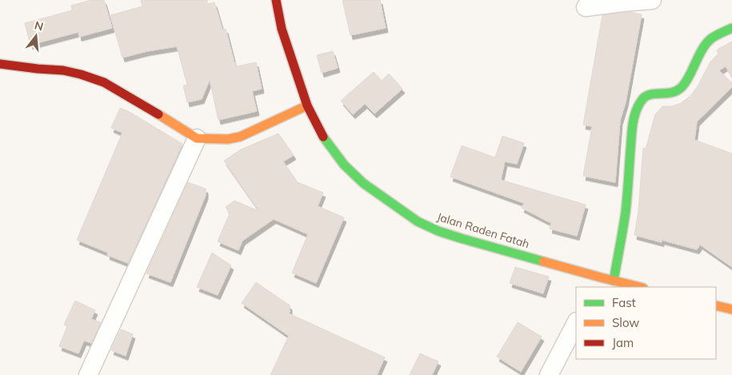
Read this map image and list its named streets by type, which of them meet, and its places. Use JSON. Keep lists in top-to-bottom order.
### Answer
{
  "streets": {
    "main road": ["Jalan Raden Fatah"]
  },
  "legend": ["Fast", "Slow", "Jam"],
  "north": "top"
}
